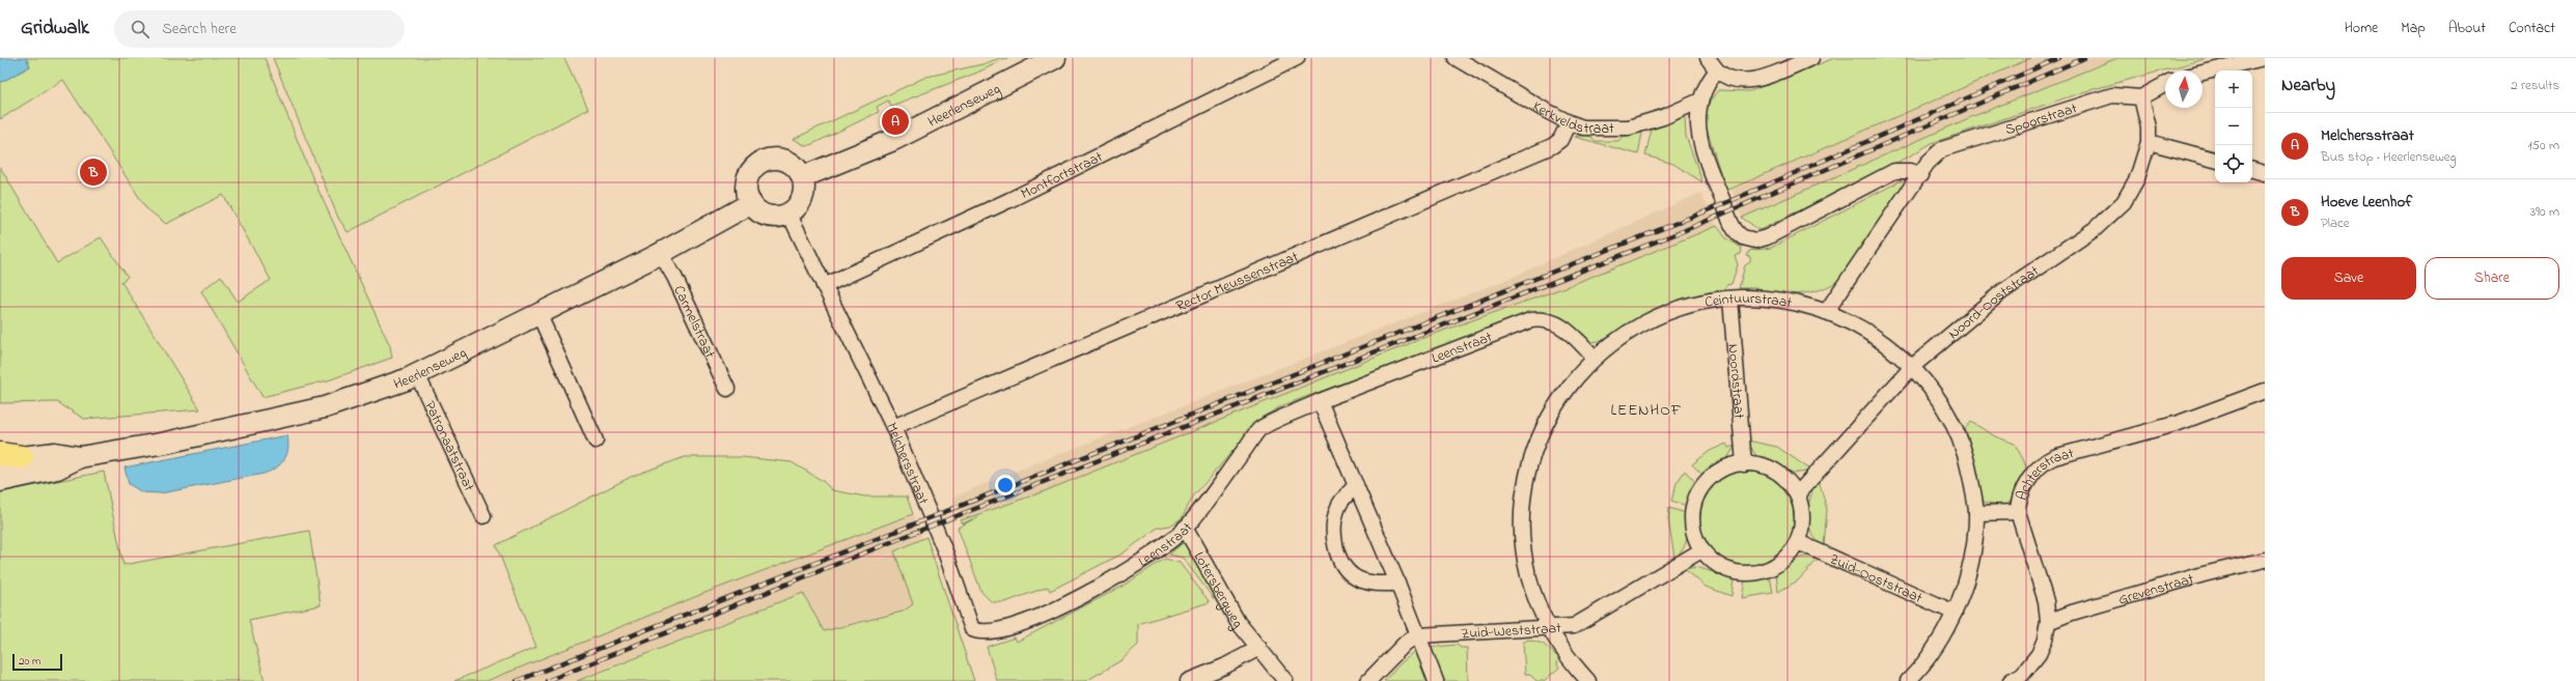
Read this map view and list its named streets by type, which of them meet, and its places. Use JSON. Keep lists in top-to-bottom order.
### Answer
{
  "streets": {
    "main road": ["Heerlenseweg"],
    "street": [
      "Kerkveldstraat",
      "Spoorstraat",
      "Montfortstraat",
      "Rector Meussenstraat",
      "Noord-Ooststraat",
      "Ceintuurstraat",
      "Carmelstraat",
      "Leenstraat",
      "Noordstraat",
      "Patronaatstraat",
      "Melchersstraat",
      "Achterstraat",
      "Zuid-Ooststraat",
      "Lotersbergweg",
      "Grevenstraat",
      "Zuid-Weststraat"
    ]
  },
  "crossings": [
    ["Heerlenseweg", "Carmelstraat"],
    ["Heerlenseweg", "Patronaatstraat"],
    ["Heerlenseweg", "Melchersstraat"],
    ["Kerkveldstraat", "Rector Meussenstraat"],
    ["Spoorstraat", "Noord-Ooststraat"],
    ["Spoorstraat", "Ceintuurstraat"],
    ["Montfortstraat", "Melchersstraat"],
    ["Rector Meussenstraat", "Melchersstraat"],
    ["Noord-Ooststraat", "Ceintuurstraat"],
    ["Noord-Ooststraat", "Noordstraat"],
    ["Noord-Ooststraat", "Zuid-Ooststraat"],
    ["Noord-Ooststraat", "Zuid-Weststraat"],
    ["Ceintuurstraat", "Leenstraat"],
    ["Ceintuurstraat", "Noordstraat"],
    ["Ceintuurstraat", "Zuid-Ooststraat"],
    ["Ceintuurstraat", "Zuid-Weststraat"],
    ["Leenstraat", "Melchersstraat"],
    ["Leenstraat", "Lotersbergweg"],
    ["Noordstraat", "Zuid-Ooststraat"],
    ["Noordstraat", "Zuid-Weststraat"],
    ["Achterstraat", "Grevenstraat"],
    ["Zuid-Ooststraat", "Zuid-Weststraat"]
  ],
  "districts": ["LEENHOF"],
  "scale_bar": "20 m",
  "north": "top",
  "page": {
    "header": "Gridwalk",
    "search": "Search here",
    "nav": [
      "Home",
      "Map",
      "About",
      "Contact"
    ],
    "heading": ["Nearby", "2 results"],
    "map_buttons": ["+", "−"],
    "pins": ["A", "B"],
    "list": [
      {
        "mark": "A",
        "name": "Melchersstraat",
        "note": "Bus stop · Heerlenseweg",
        "value": "150 m"
      },
      {
        "mark": "B",
        "name": "Hoeve Leenhof",
        "note": "Place",
        "value": "390 m"
      }
    ],
    "buttons": ["Save", "Share"],
    "scale": "20 m"
  }
}
